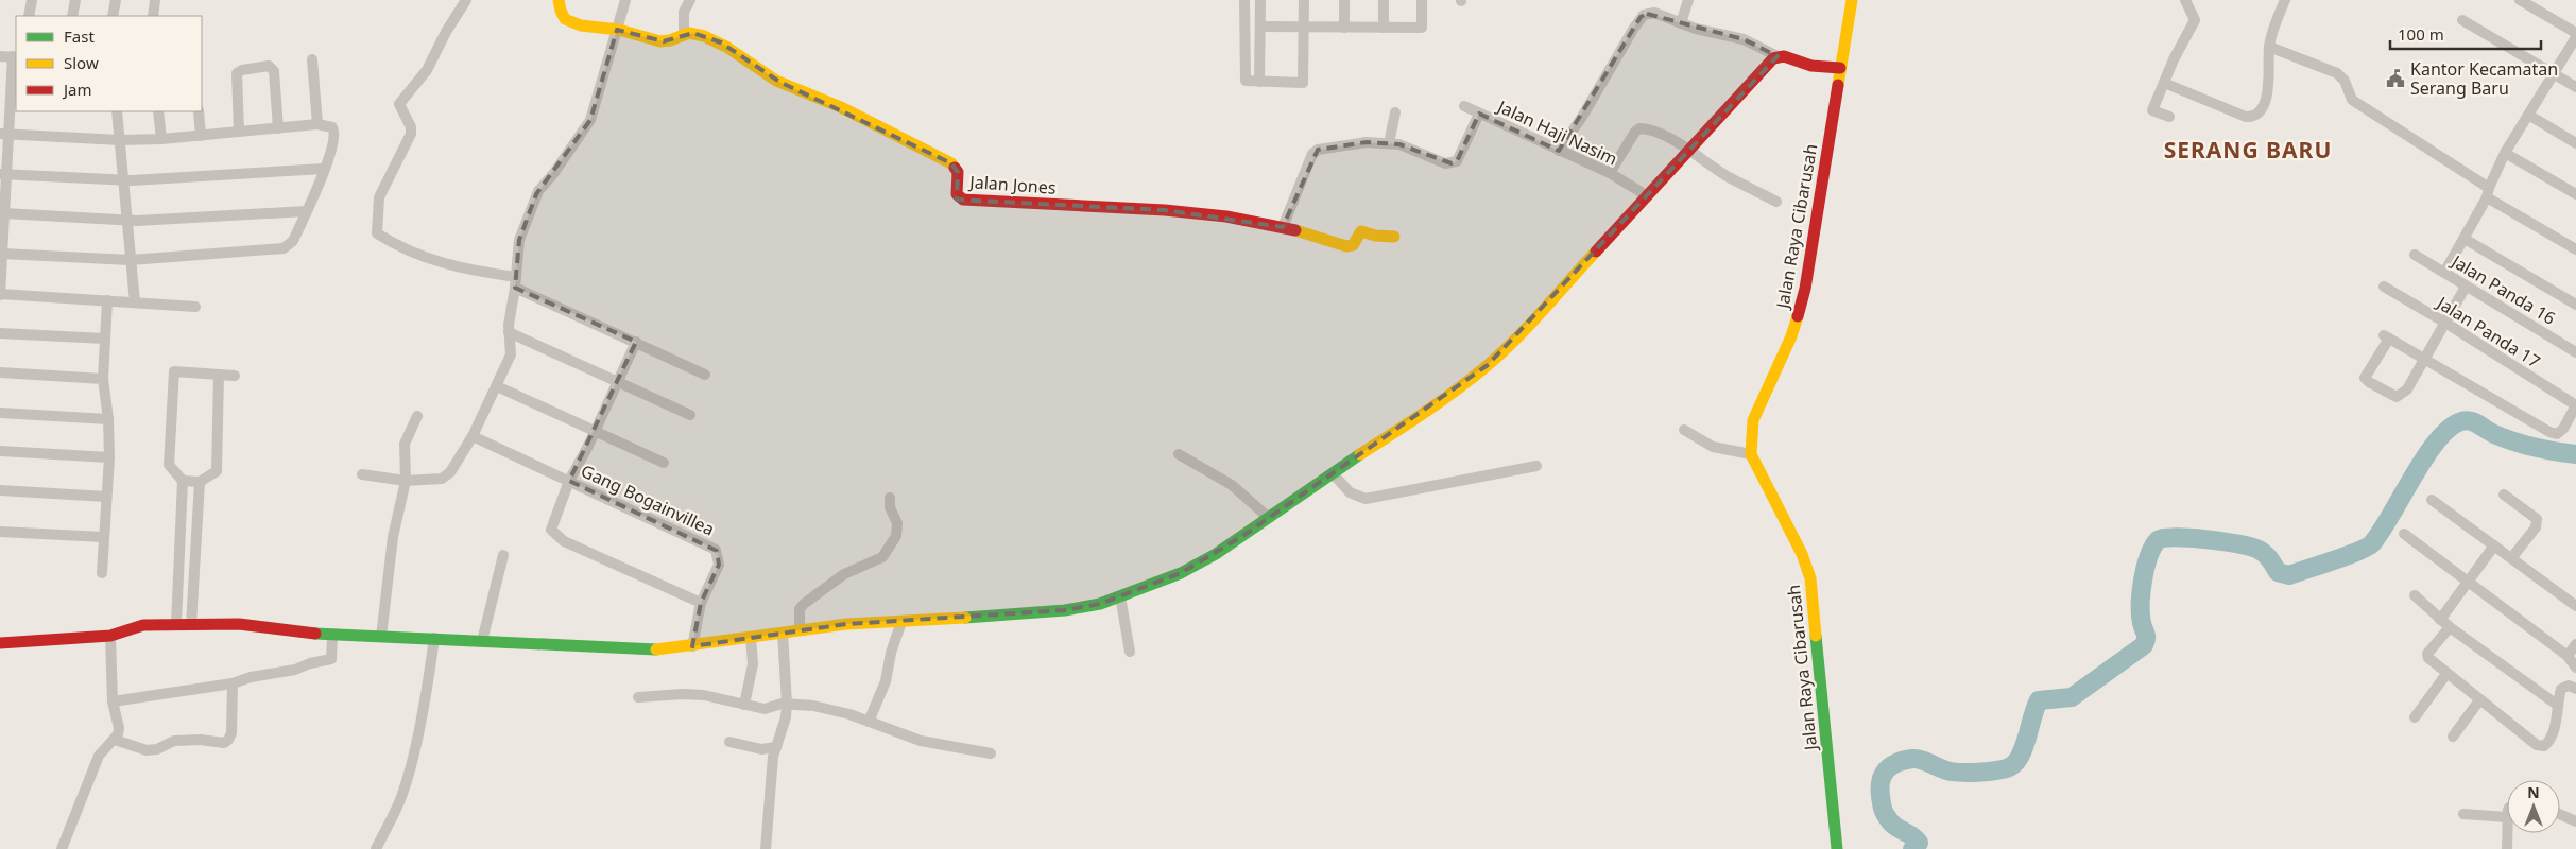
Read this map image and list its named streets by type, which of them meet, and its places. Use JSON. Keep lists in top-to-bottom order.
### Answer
{
  "streets": {
    "street": [
      "Jalan Haji Nasim",
      "Jalan Jones",
      "Jalan Raya Cibarusah",
      "Jalan Panda 16",
      "Jalan Panda 17",
      "Gang Bogainvillea"
    ]
  },
  "crossings": [
    ["Jalan Haji Nasim", "Jalan Jones"]
  ],
  "districts": ["SERANG BARU"],
  "places": {
    "public building": ["Kantor Kecamatan Serang Baru"]
  },
  "legend": ["Fast", "Slow", "Jam"],
  "scale_bar": "100 m",
  "north": "top"
}
